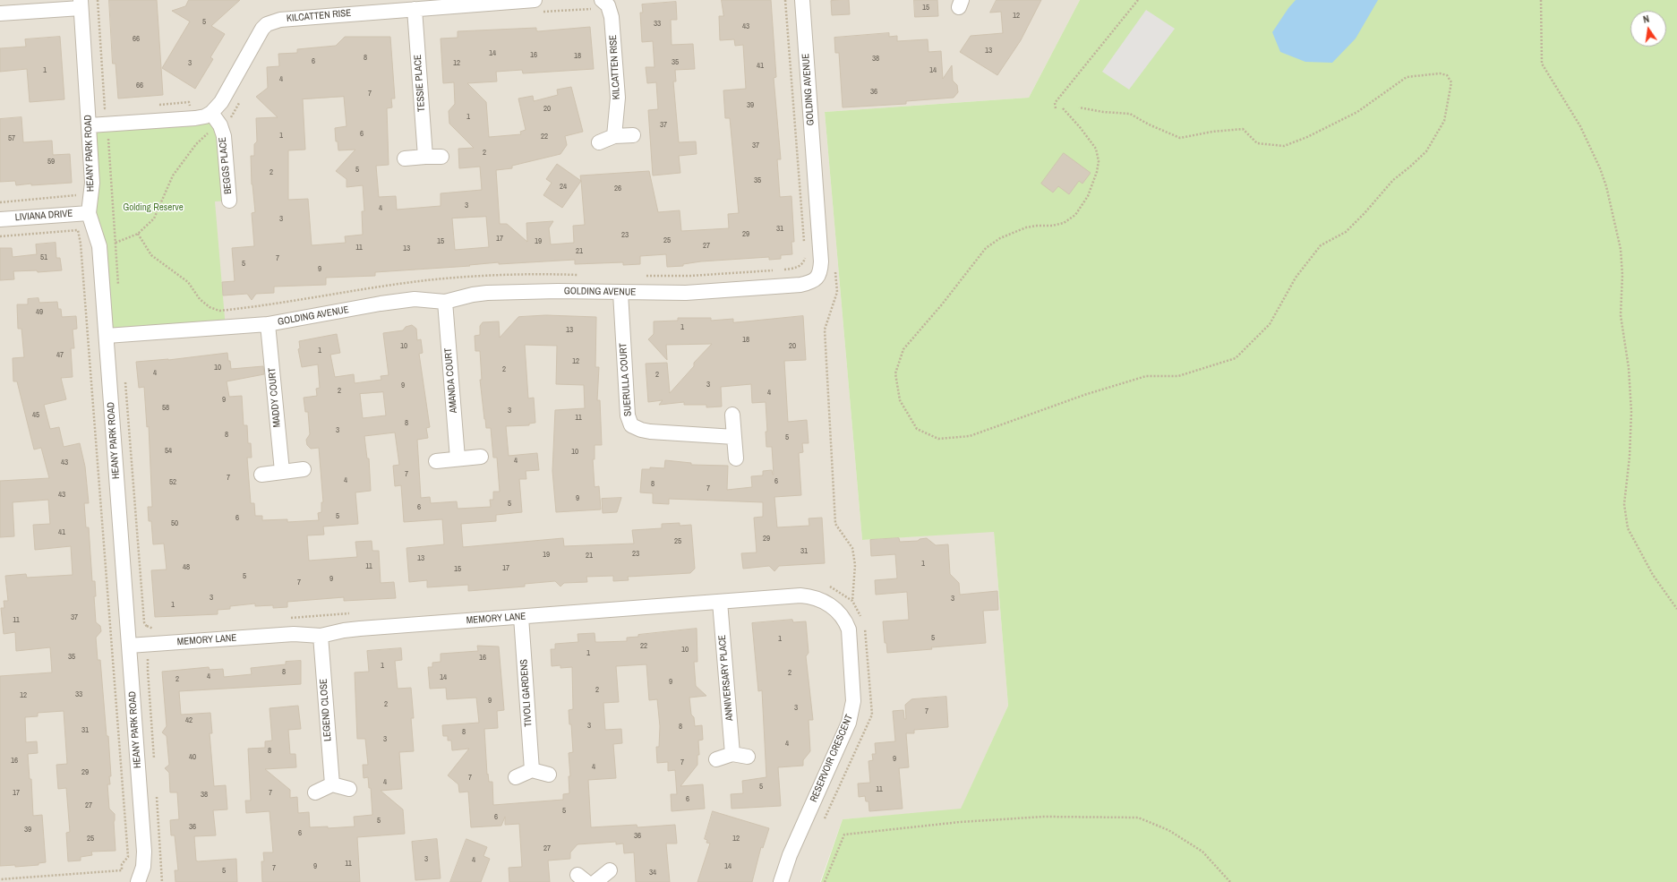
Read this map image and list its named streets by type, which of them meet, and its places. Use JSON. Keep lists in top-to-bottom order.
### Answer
{
  "streets": {
    "street": [
      "KILCATTEN RISE",
      "TESSIE PLACE",
      "GOLDING AVENUE",
      "HEANY PARK ROAD",
      "BEGGS PLACE",
      "LIVIANA DRIVE",
      "SUERULLA COURT",
      "AMANDA COURT",
      "MADDY COURT",
      "MEMORY LANE",
      "ANNIVERSARY PLACE",
      "TIVOLI GARDENS",
      "LEGEND CLOSE",
      "RESERVOIR CRESCENT"
    ]
  },
  "crossings": [
    ["KILCATTEN RISE", "TESSIE PLACE"],
    ["KILCATTEN RISE", "BEGGS PLACE"],
    ["GOLDING AVENUE", "HEANY PARK ROAD"],
    ["GOLDING AVENUE", "SUERULLA COURT"],
    ["GOLDING AVENUE", "AMANDA COURT"],
    ["GOLDING AVENUE", "MADDY COURT"],
    ["HEANY PARK ROAD", "LIVIANA DRIVE"],
    ["HEANY PARK ROAD", "MEMORY LANE"],
    ["MEMORY LANE", "ANNIVERSARY PLACE"],
    ["MEMORY LANE", "TIVOLI GARDENS"],
    ["MEMORY LANE", "LEGEND CLOSE"],
    ["MEMORY LANE", "RESERVOIR CRESCENT"]
  ],
  "parks": ["Golding Reserve"],
  "house_numbers": [
    "15",
    "12",
    "5",
    "33",
    "43",
    "66",
    "13",
    "14",
    "16",
    "18",
    "8",
    "38",
    "6",
    "35",
    "3",
    "12",
    "41",
    "1",
    "14",
    "4",
    "66",
    "36",
    "7",
    "39",
    "20",
    "1",
    "37",
    "6",
    "1",
    "22",
    "57",
    "37",
    "2",
    "59",
    "5",
    "2",
    "35",
    "24",
    "26",
    "3",
    "4",
    "3",
    "31",
    "29",
    "23",
    "17",
    "25",
    "15",
    "19",
    "27",
    "11",
    "13",
    "21",
    "51",
    "7",
    "5",
    "9",
    "49",
    "1",
    "13",
    "18",
    "10",
    "20",
    "1",
    "47",
    "12",
    "10",
    "2",
    "4",
    "2",
    "3",
    "9",
    "2",
    "4",
    "9",
    "58",
    "3",
    "45",
    "11",
    "8",
    "3",
    "8",
    "5",
    "54",
    "10",
    "4",
    "43",
    "7",
    "7",
    "4",
    "6",
    "52",
    "8",
    "7",
    "43",
    "9",
    "5",
    "6",
    "5",
    "6",
    "50",
    "41",
    "29",
    "25",
    "31",
    "23",
    "19",
    "21",
    "13",
    "1",
    "11",
    "48",
    "17",
    "15",
    "5",
    "9",
    "7",
    "3",
    "3",
    "1",
    "37",
    "11",
    "5",
    "1",
    "22",
    "10",
    "1",
    "35",
    "16",
    "1",
    "8",
    "2",
    "4",
    "14",
    "2",
    "9",
    "2",
    "33",
    "12",
    "9",
    "2",
    "3",
    "7",
    "42",
    "3",
    "8",
    "31",
    "8",
    "3",
    "4",
    "8",
    "40",
    "9",
    "16",
    "7",
    "4",
    "29",
    "7",
    "4",
    "5",
    "11",
    "17",
    "7",
    "38",
    "6",
    "27",
    "5",
    "6",
    "5",
    "36",
    "39",
    "6",
    "36",
    "25",
    "12",
    "27",
    "3",
    "4",
    "11",
    "9",
    "14",
    "7",
    "5",
    "34"
  ],
  "north": "top"
}
